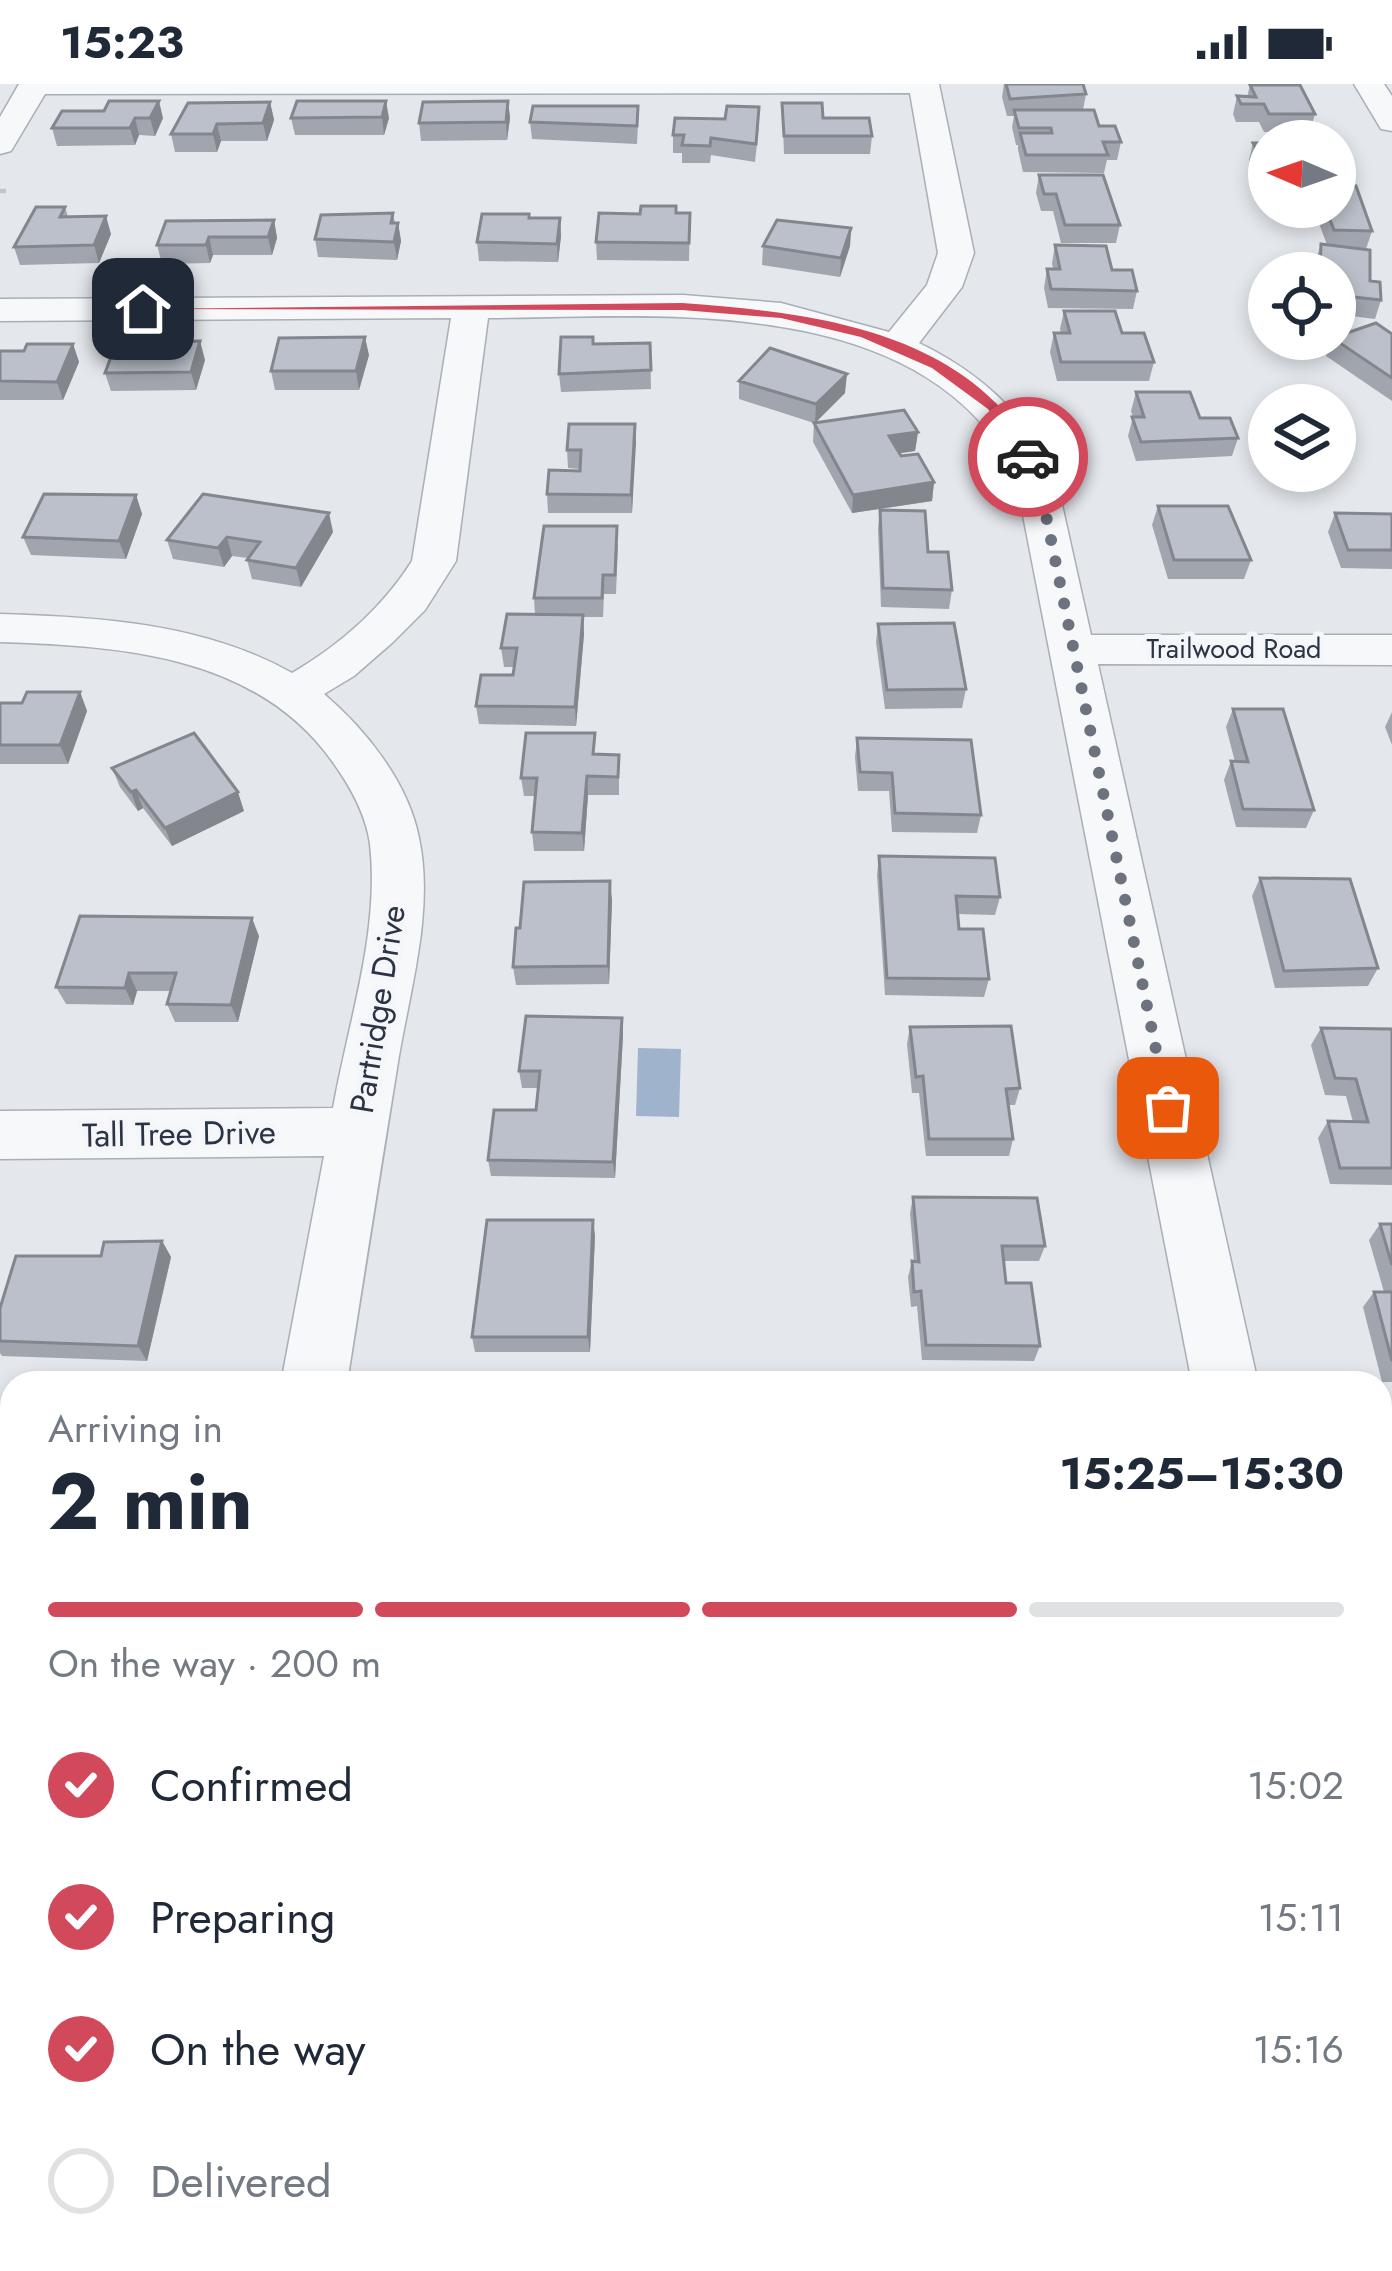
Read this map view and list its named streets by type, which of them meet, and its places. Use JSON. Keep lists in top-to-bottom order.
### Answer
{
  "streets": {
    "street": ["Trailwood Road", "Partridge Drive", "Tall Tree Drive"]
  },
  "crossings": [
    ["Partridge Drive", "Tall Tree Drive"]
  ],
  "north": "left",
  "page": {
    "status": "15:23",
    "heading": ["2 min", "Arriving in", "15:25–15:30"],
    "bar": "On the way · 200 m",
    "list": [
      ["Confirmed", "15:02"],
      ["Preparing", "15:11"],
      ["On the way", "15:16"],
      "Delivered"
    ]
  }
}
